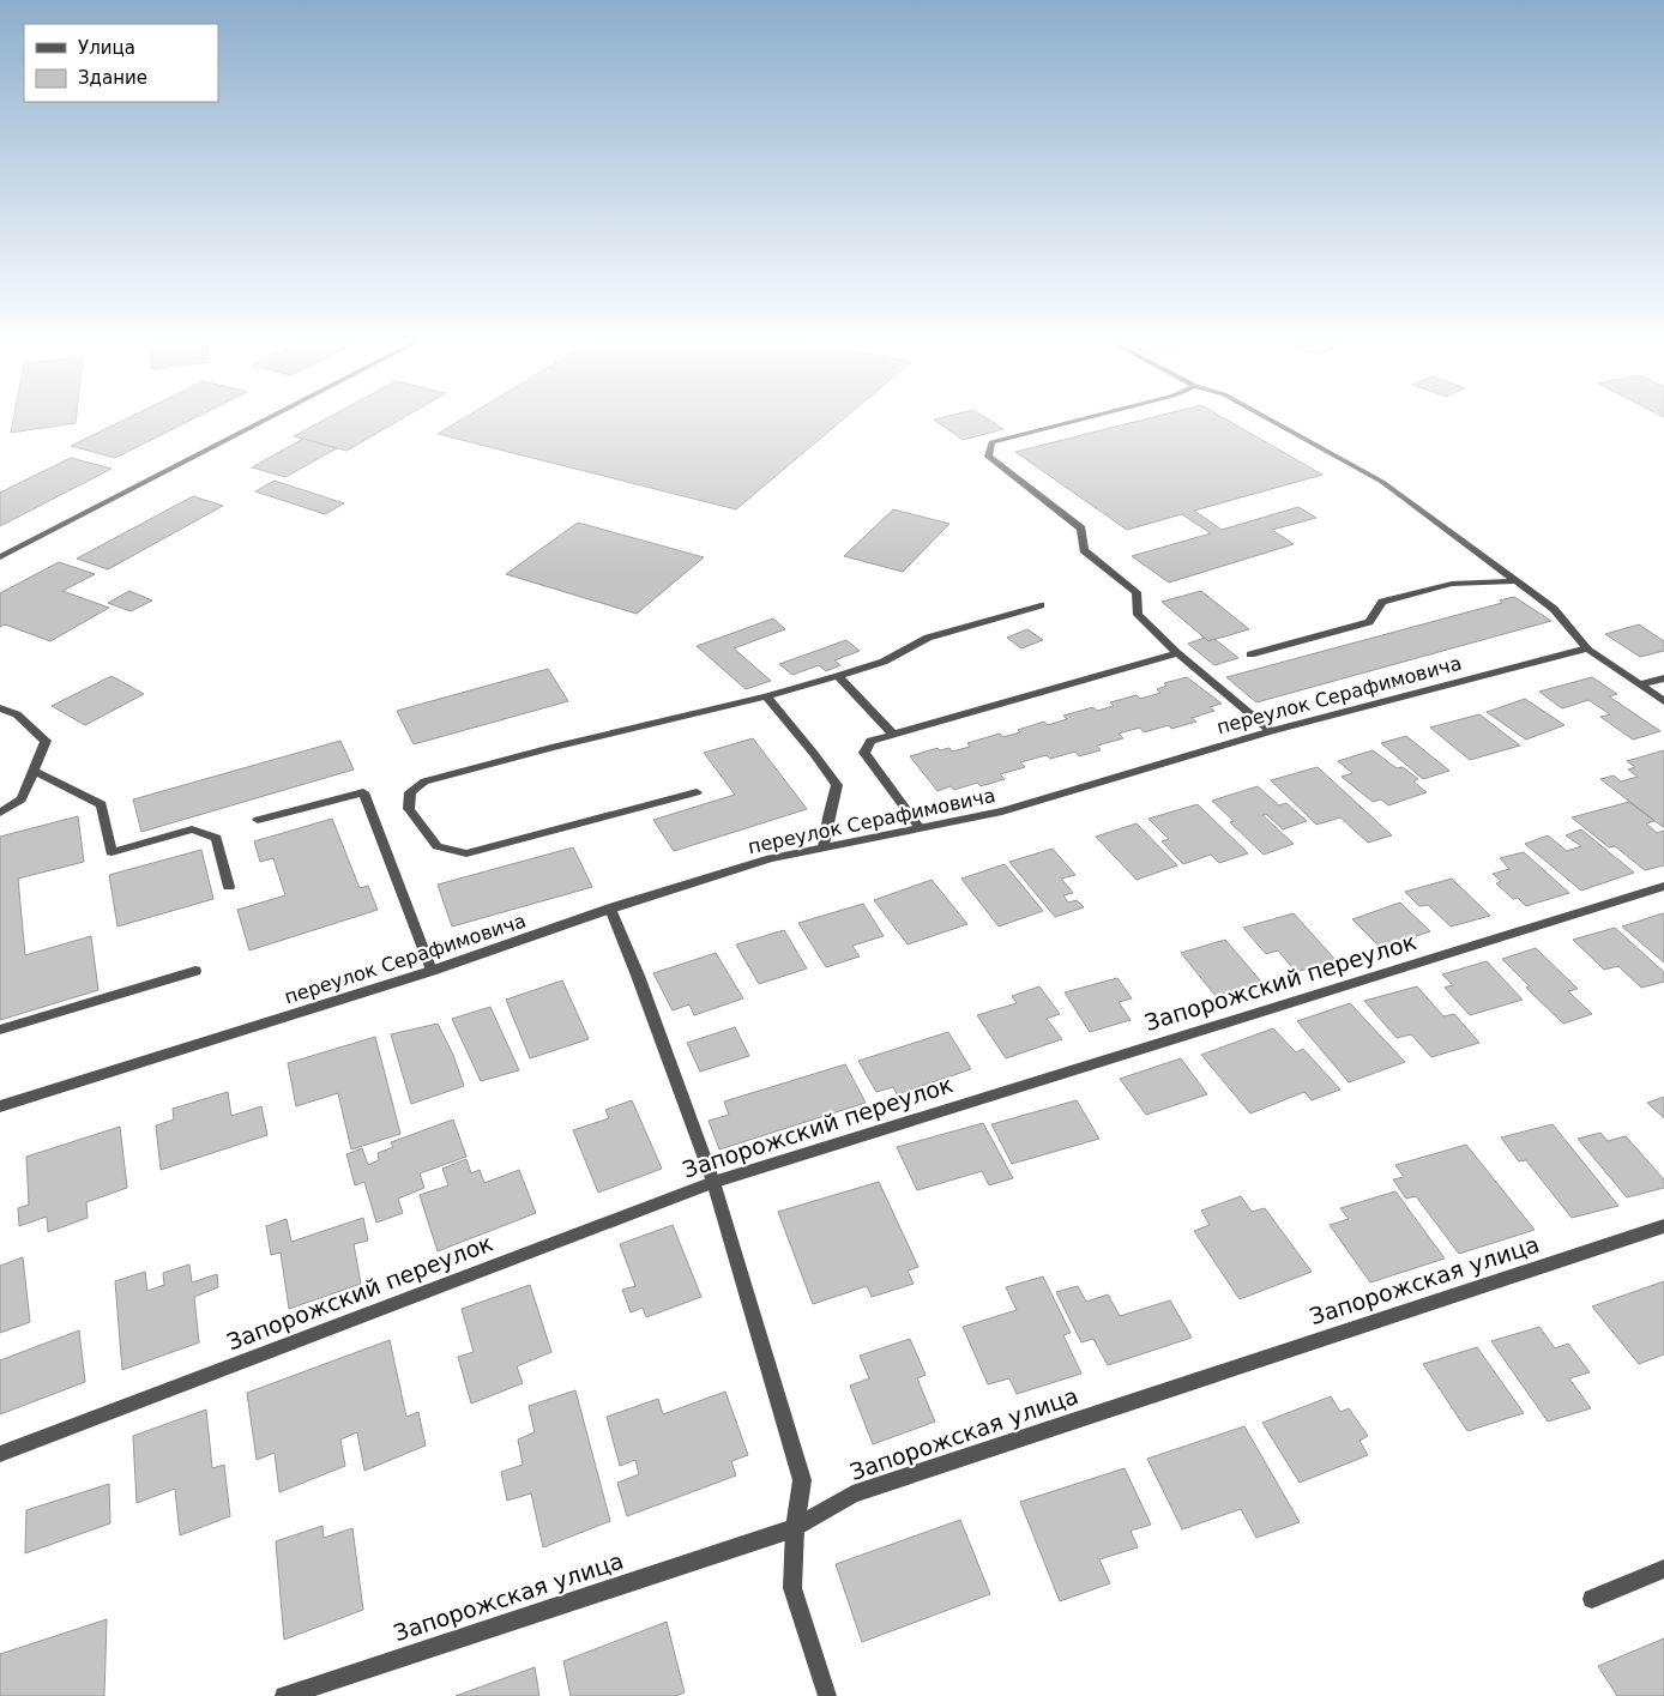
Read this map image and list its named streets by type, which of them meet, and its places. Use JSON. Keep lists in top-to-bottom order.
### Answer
{
  "streets": {
    "street": ["переулок Серафимовича", "Запорожский переулок", "Запорожская улица"]
  },
  "legend": ["Улица", "Здание"]
}
